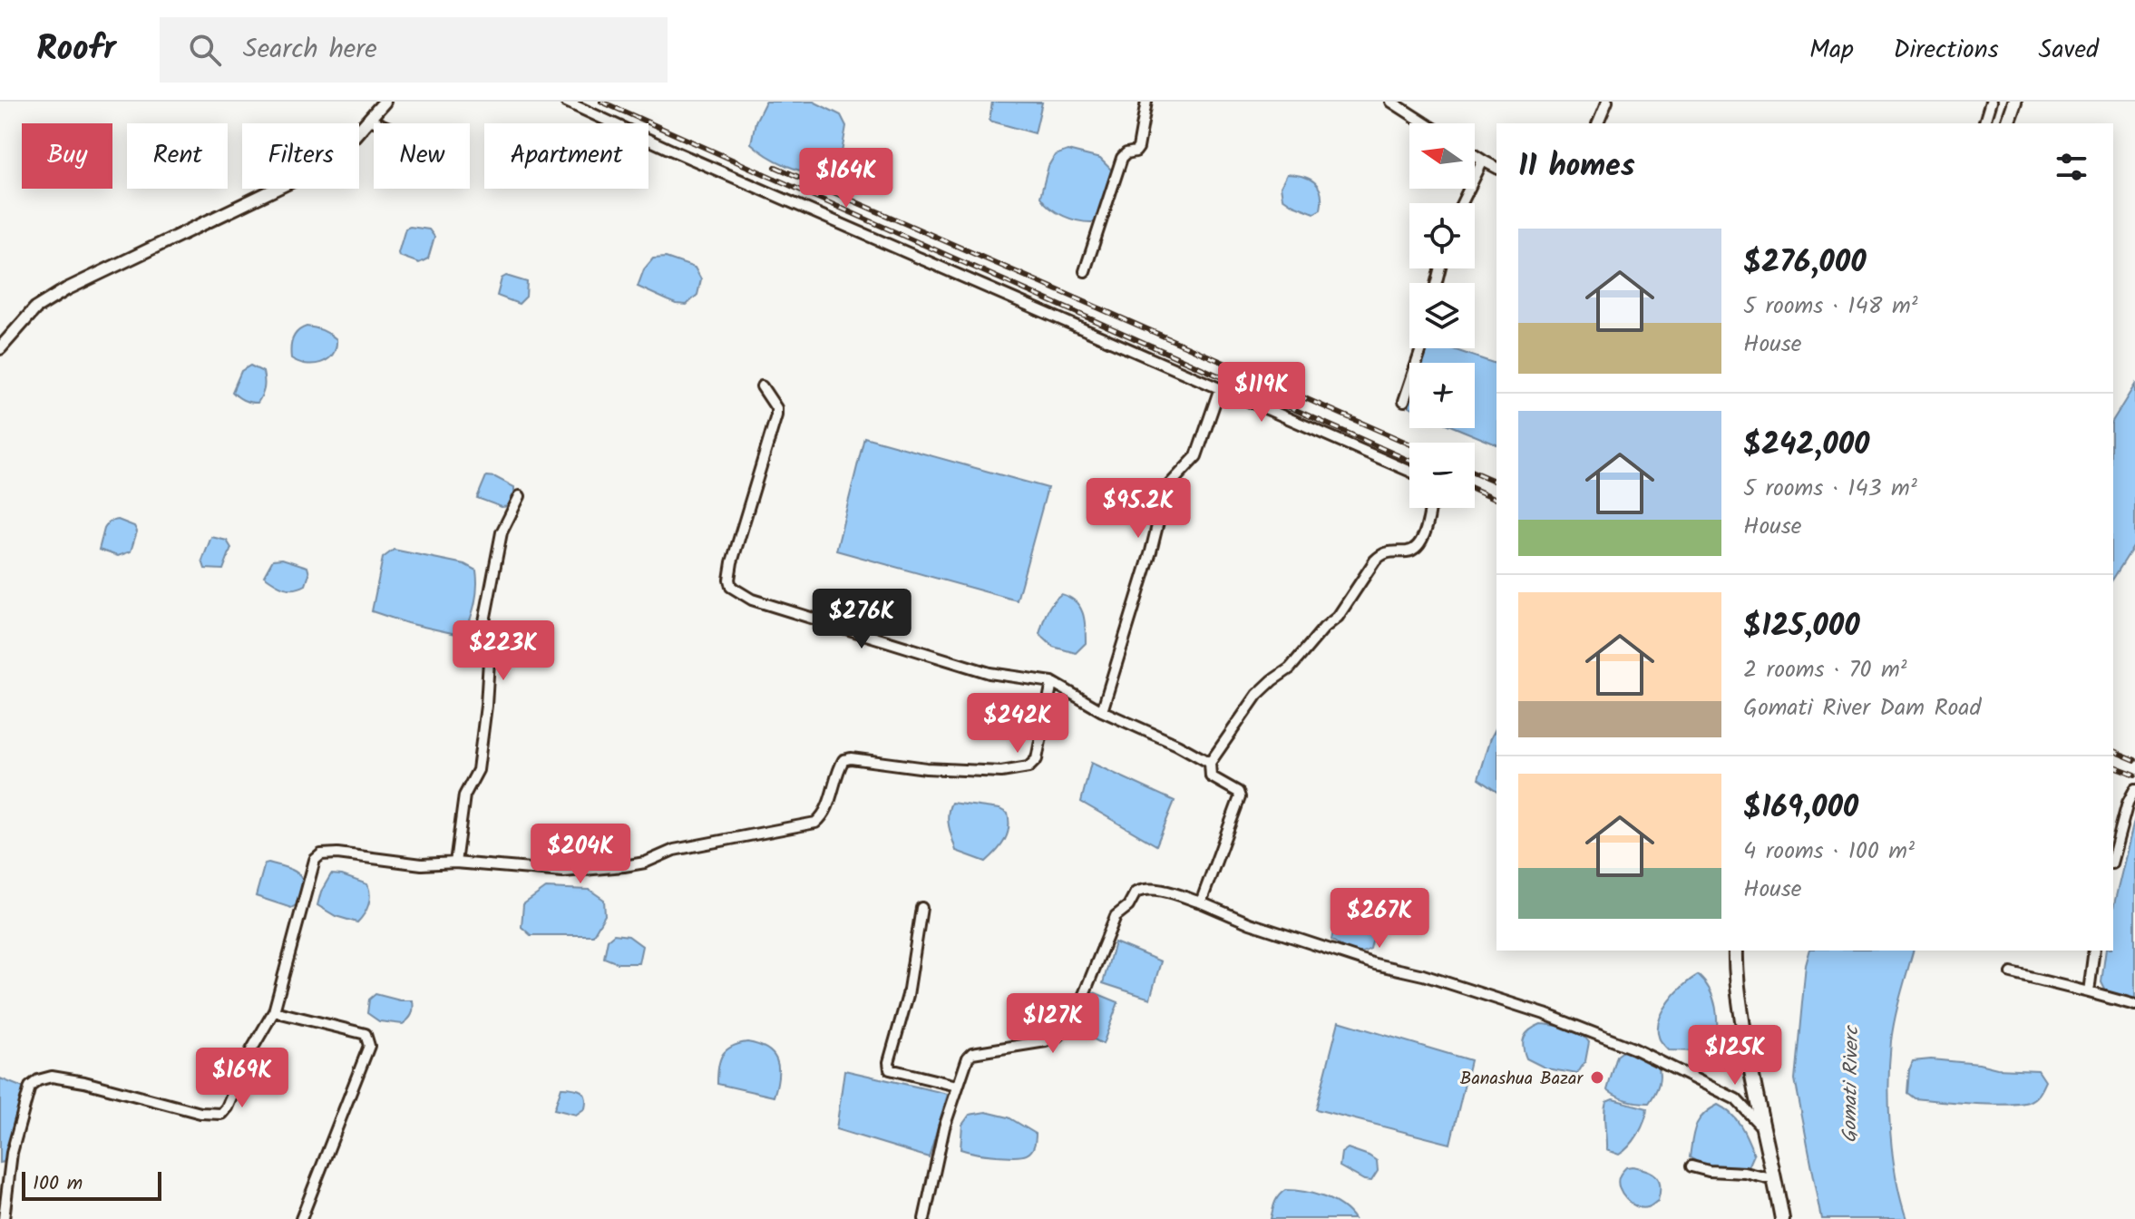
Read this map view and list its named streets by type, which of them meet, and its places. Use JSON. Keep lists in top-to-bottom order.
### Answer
{
  "water": ["Gomati Riverc"],
  "places": ["Banashua Bazar"],
  "scale_bar": "100 m",
  "north": "left",
  "page": {
    "header": "Roofr",
    "search": "Search here",
    "nav": ["Map", "Directions", "Saved"],
    "map_buttons": ["+", "−"],
    "chip": [
      "Buy",
      "Rent",
      "Filters",
      "New",
      "Apartment"
    ],
    "heading": "11 homes",
    "price": [
      "$164K",
      "$119K",
      "$95.2K",
      "$276K",
      "$223K",
      "$242K",
      "$204K",
      "$267K",
      "$127K",
      "$125K",
      "$169K"
    ],
    "list": [
      {
        "name": "$276,000",
        "note": "5 rooms · 148 m² · House"
      },
      {
        "name": "$242,000",
        "note": "5 rooms · 143 m² · House"
      },
      {
        "name": "$125,000",
        "note": "2 rooms · 70 m² · Gomati River Dam Road"
      },
      {
        "name": "$169,000",
        "note": "4 rooms · 100 m² · House"
      }
    ],
    "scale": "100 m"
  }
}
